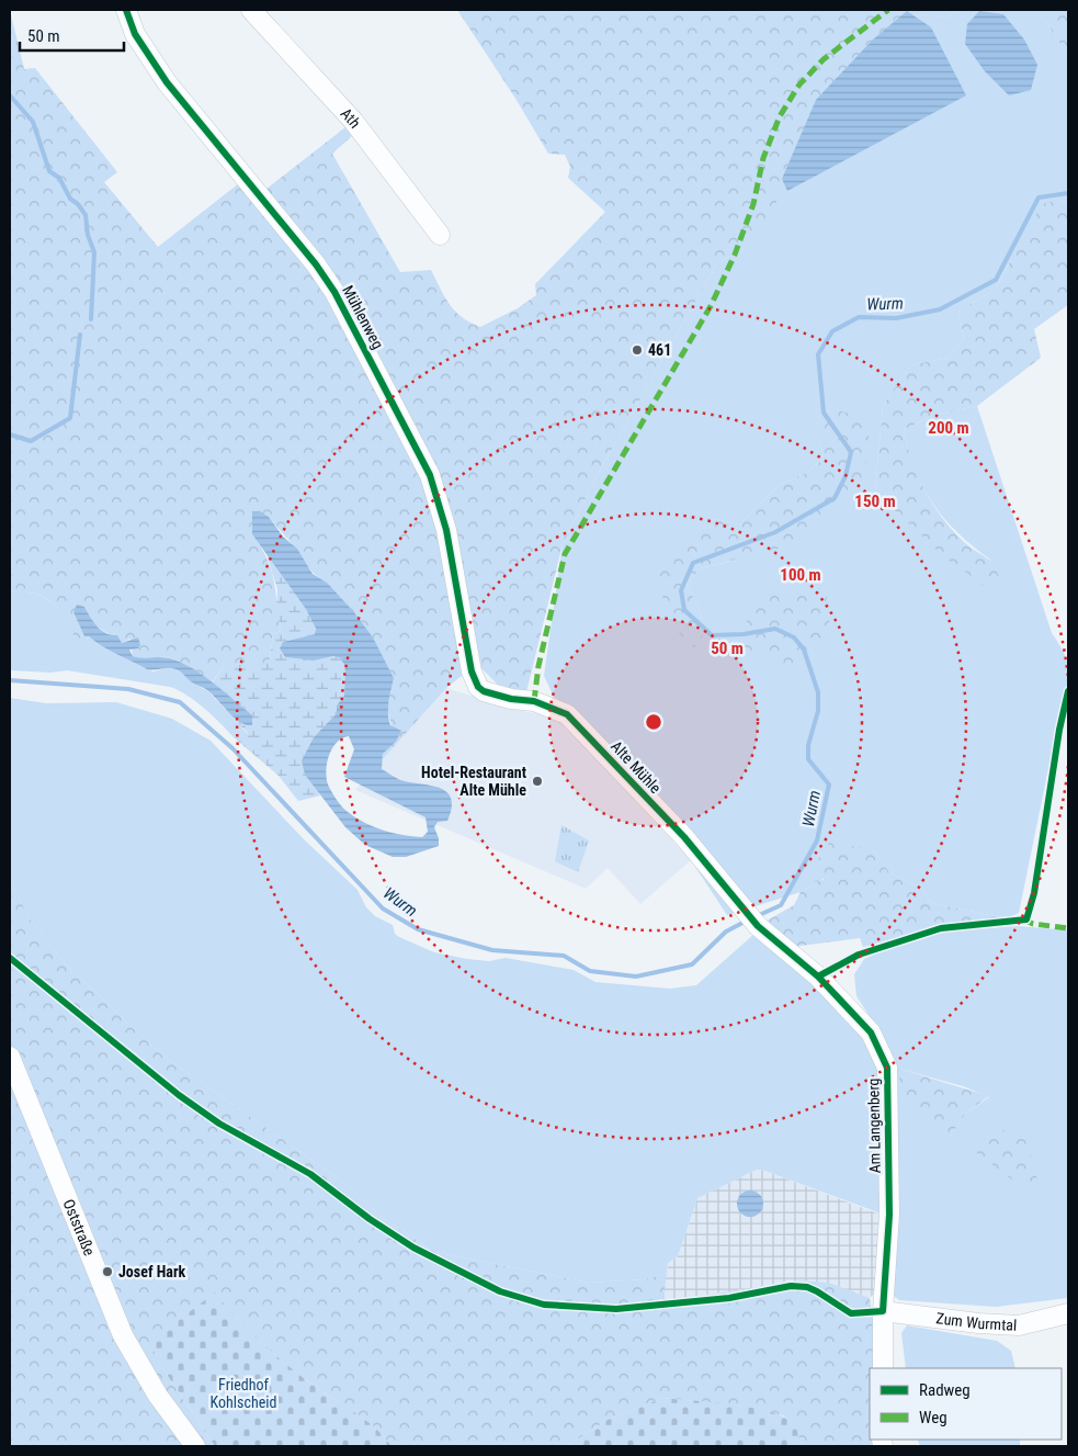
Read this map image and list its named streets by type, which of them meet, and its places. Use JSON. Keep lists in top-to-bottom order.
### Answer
{
  "streets": {
    "street": [
      "Ath",
      "Mühlenweg",
      "Alte Mühle",
      "Am Langenberg",
      "Oststraße",
      "Zum Wurmtal"
    ]
  },
  "crossings": [
    ["Mühlenweg", "Alte Mühle"],
    ["Alte Mühle", "Am Langenberg"],
    ["Am Langenberg", "Zum Wurmtal"]
  ],
  "water": ["Wurm"],
  "parks": ["Friedhof Kohlscheid"],
  "places": ["461", "Hotel-Restaurant Alte Mühle", "Josef Hark"],
  "legend": ["Radweg", "Weg"],
  "scale_bar": "50 m",
  "rings": [
    "200 m",
    "150 m",
    "100 m",
    "50 m"
  ]
}
